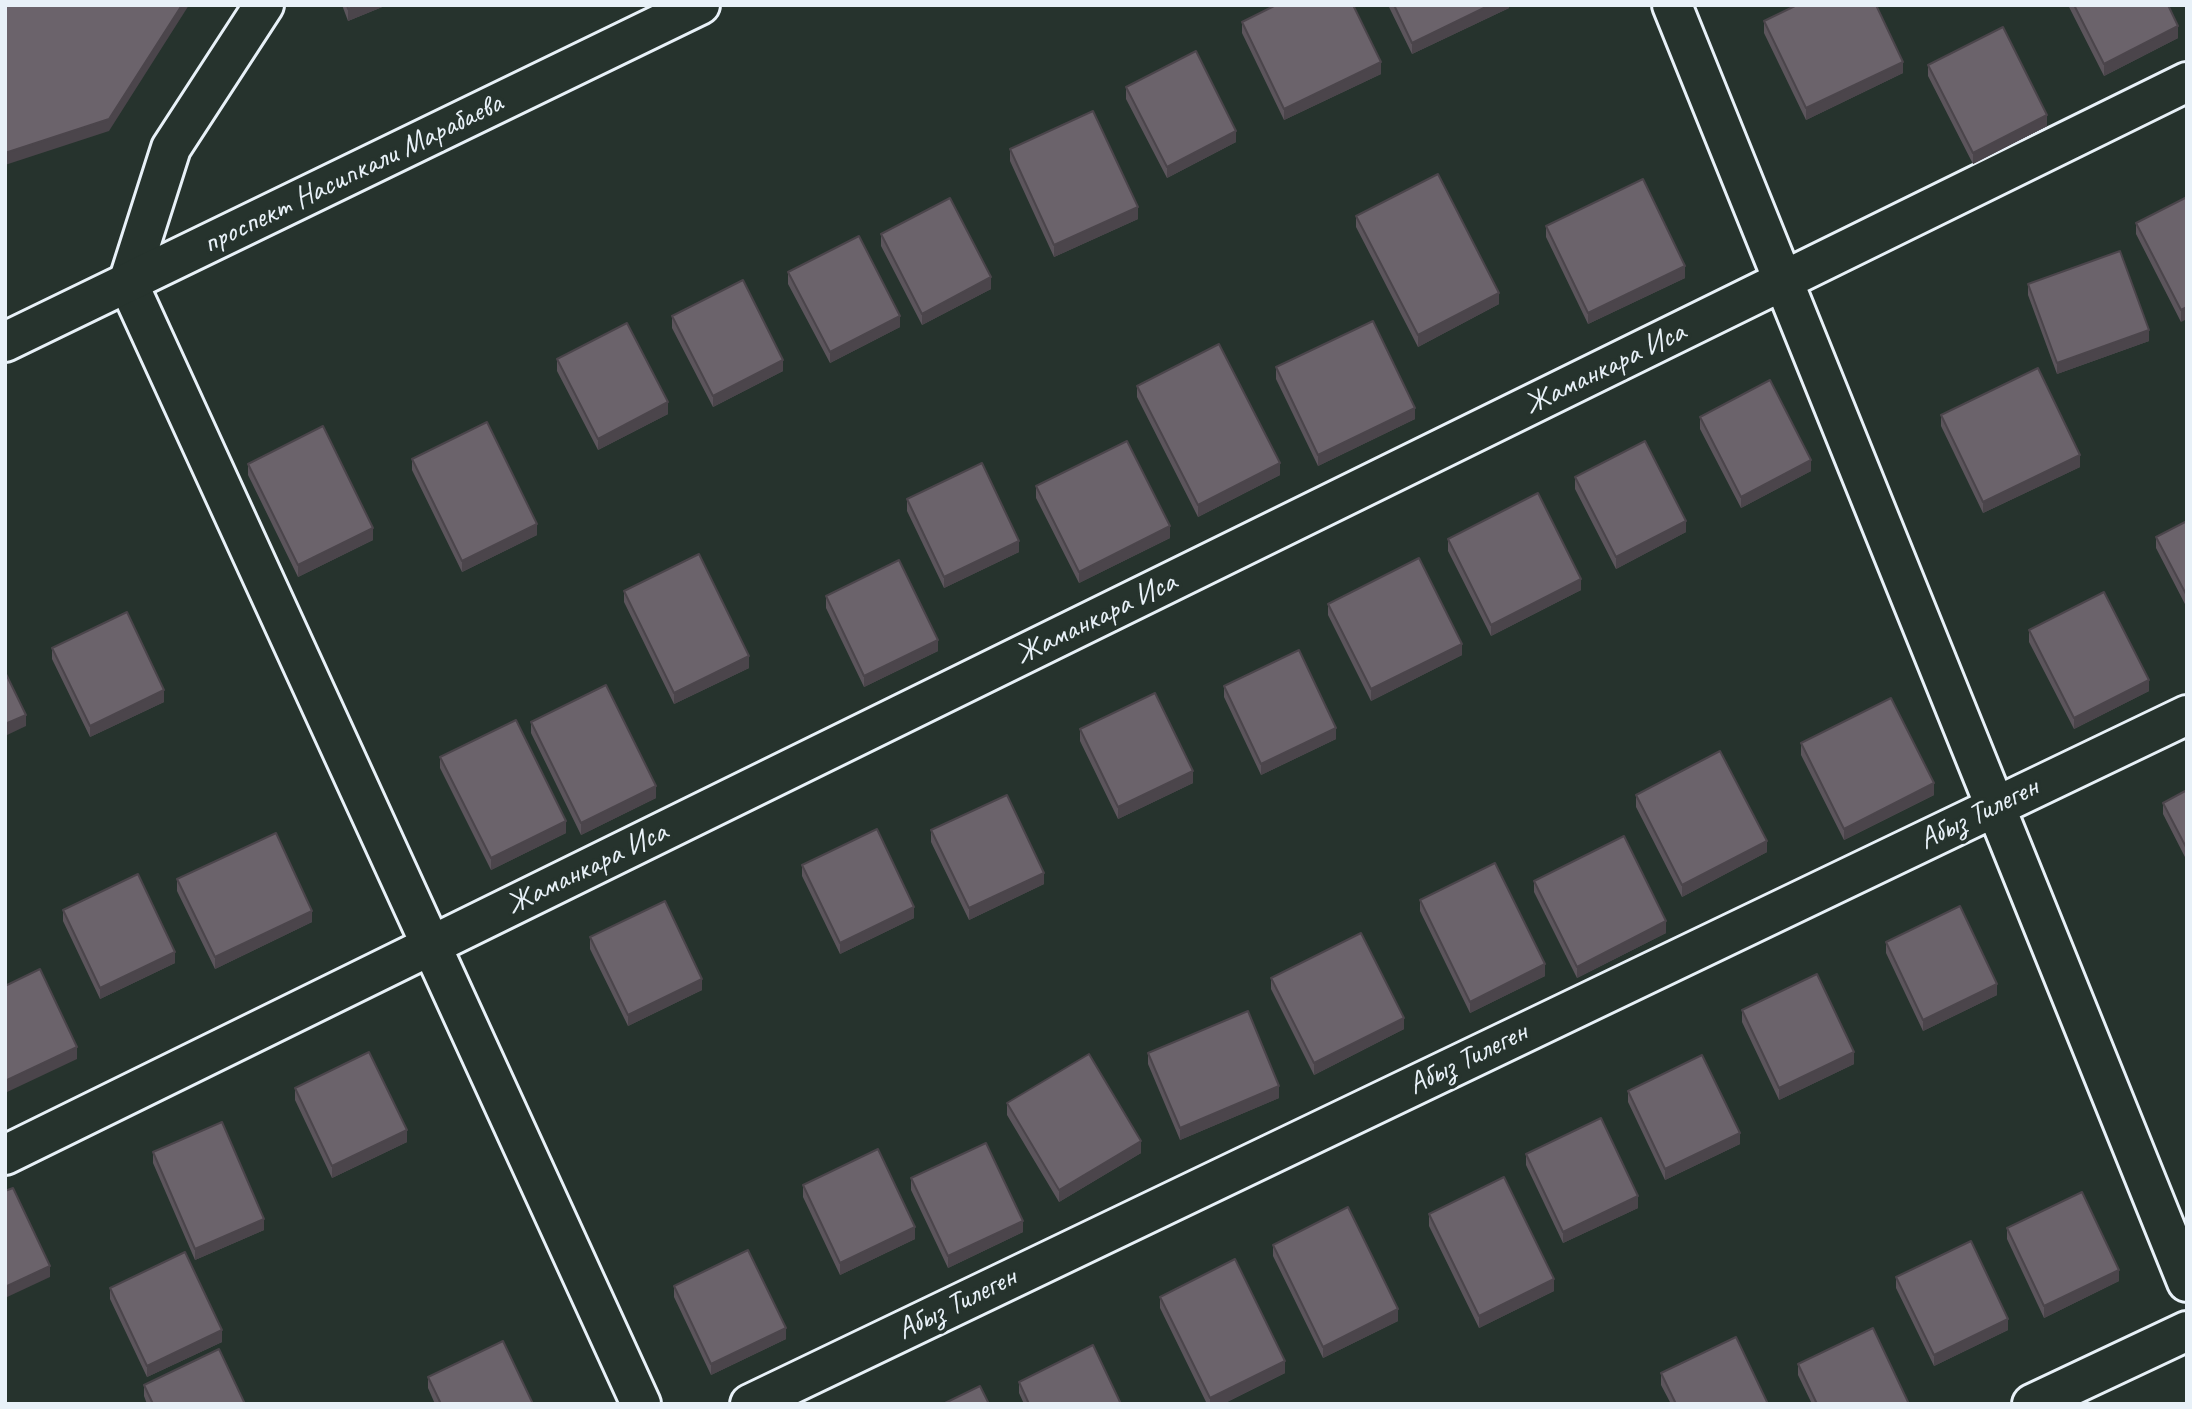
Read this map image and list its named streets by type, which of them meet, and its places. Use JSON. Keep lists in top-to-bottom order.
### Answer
{
  "streets": {
    "street": ["проспект Насипкали Марабаева", "Жаманкара Иса", "Абыз Тилеген"]
  }
}
